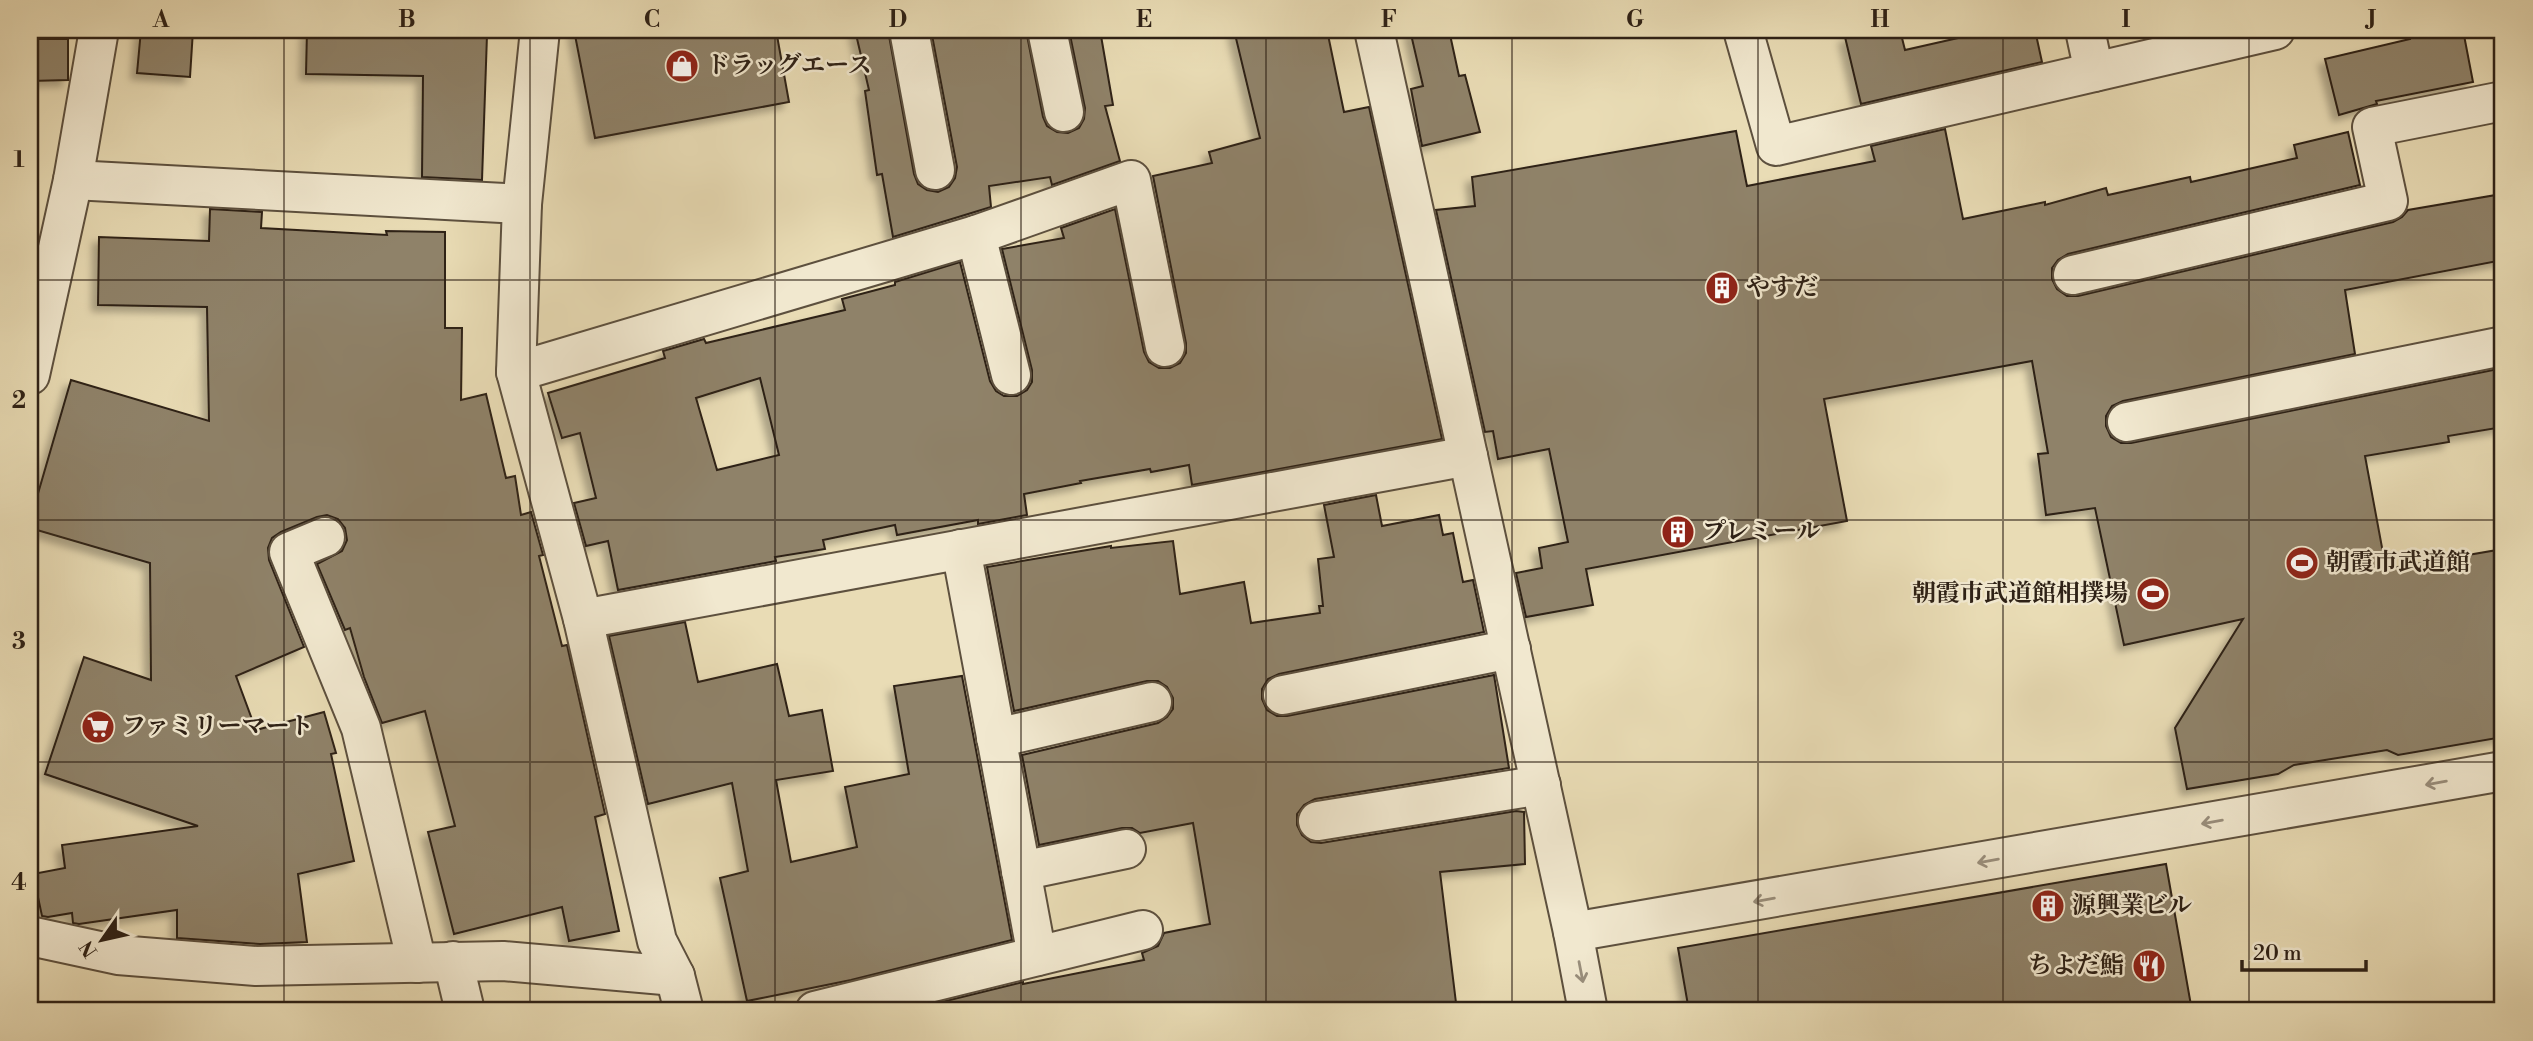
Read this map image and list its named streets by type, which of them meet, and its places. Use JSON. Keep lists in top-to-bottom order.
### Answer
{
  "places": {
    "shop": ["ドラッグエース"],
    "building": ["やすだ", "プレミール", "源興業ビル"],
    "sports": ["朝霞市武道館", "朝霞市武道館相撲場"],
    "supermarket": ["ファミリーマート"],
    "restaurant": ["ちよだ鮨"]
  },
  "scale_bar": "20 m",
  "north": "bottom left",
  "grid": {
    "columns": [
      "A",
      "B",
      "C",
      "D",
      "E",
      "F",
      "G",
      "H",
      "I",
      "J"
    ],
    "rows": [
      "1",
      "2",
      "3",
      "4"
    ]
  }
}
